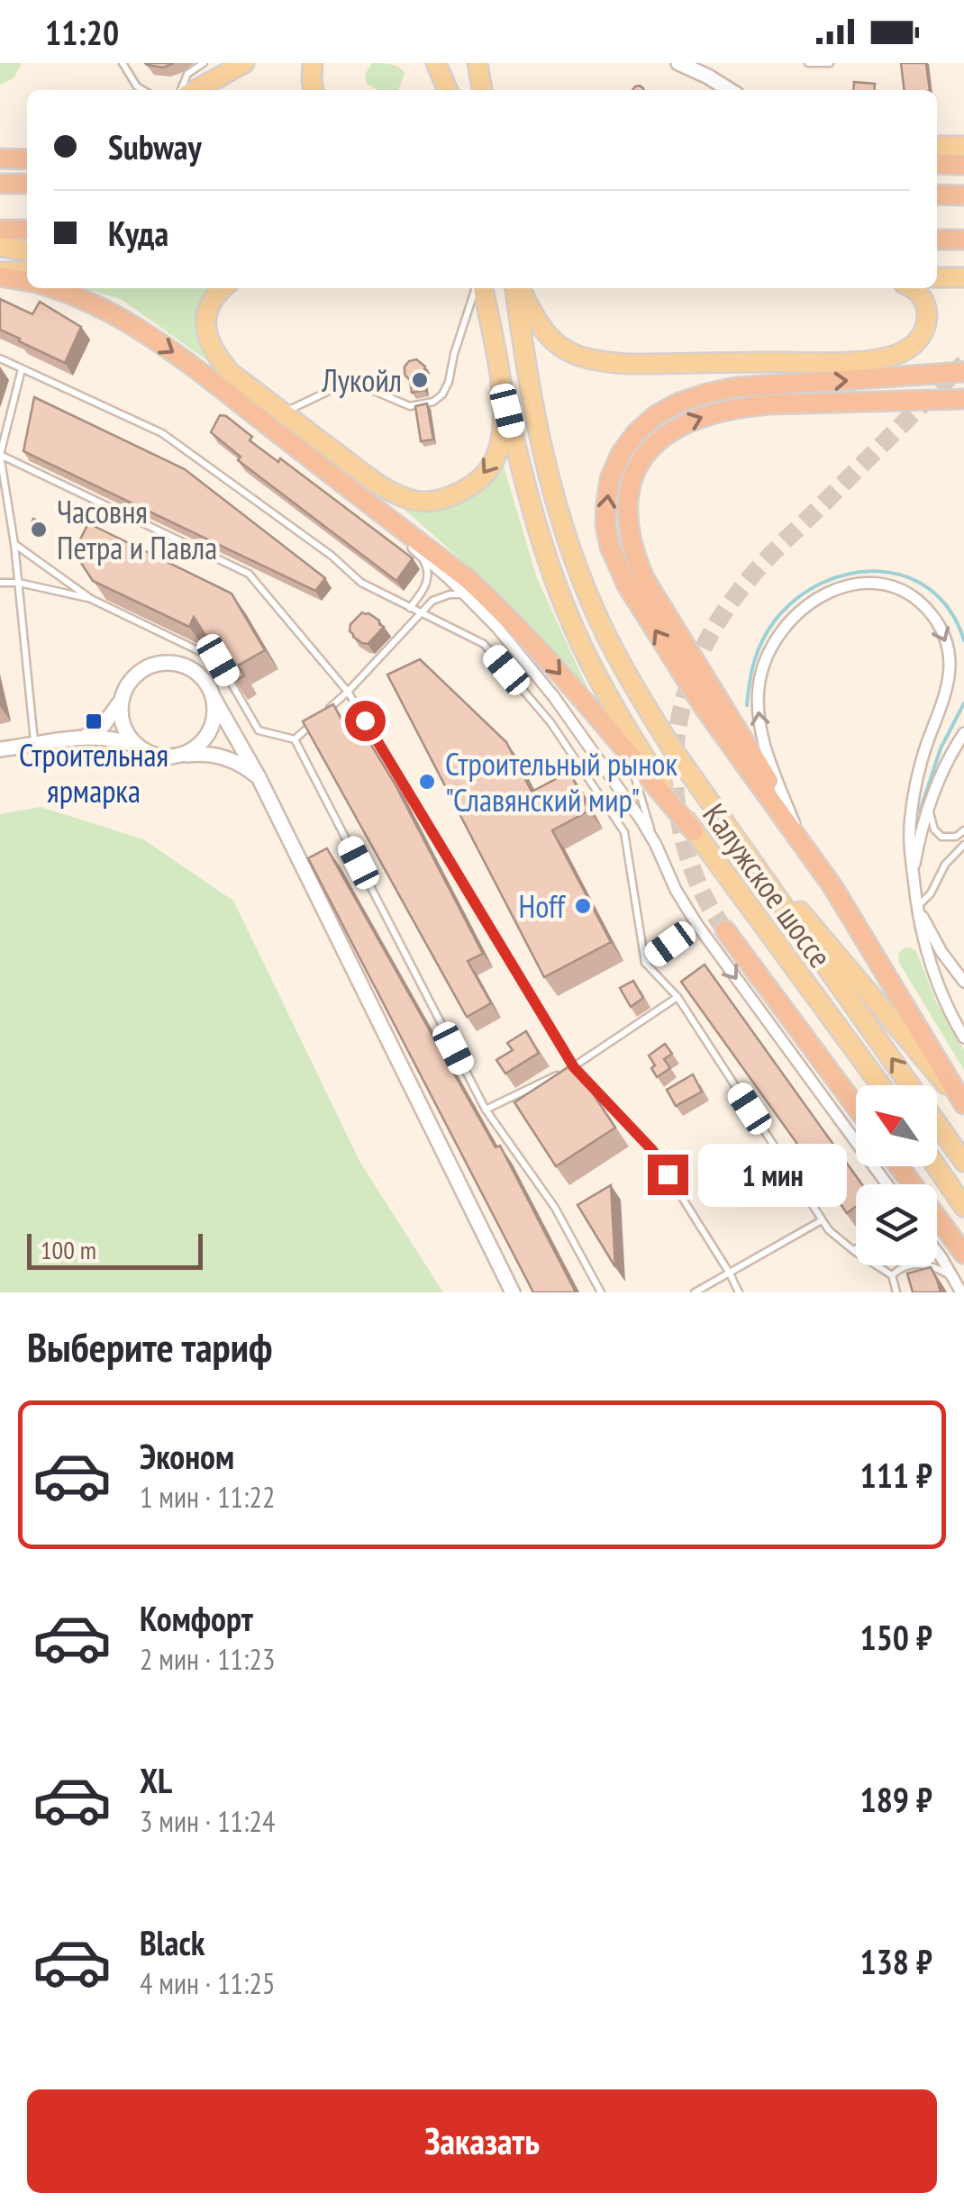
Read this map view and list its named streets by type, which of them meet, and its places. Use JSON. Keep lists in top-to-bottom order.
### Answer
{
  "streets": {
    "main road": ["Калужское шоссе"]
  },
  "places": {
    "other": [
      "Лукойл",
      "Часовня Петра и Павла",
      "Строительный рынок \"Славянский мир\"",
      "Hoff"
    ],
    "transit": ["Строительная ярмарка"]
  },
  "scale_bar": "100 m",
  "north": "top left",
  "page": {
    "status": "11:20",
    "banner": ["Subway", "Куда"],
    "bubble": "1 мин",
    "scale": "100 m",
    "heading": "Выберите тариф",
    "list": [
      {
        "name": "Эконом",
        "note": "1 мин · 11:22",
        "value": "111 ₽"
      },
      {
        "name": "Комфорт",
        "note": "2 мин · 11:23",
        "value": "150 ₽"
      },
      {
        "name": "XL",
        "note": "3 мин · 11:24",
        "value": "189 ₽"
      },
      {
        "name": "Black",
        "note": "4 мин · 11:25",
        "value": "138 ₽"
      }
    ],
    "buttons": "Заказать"
  }
}
